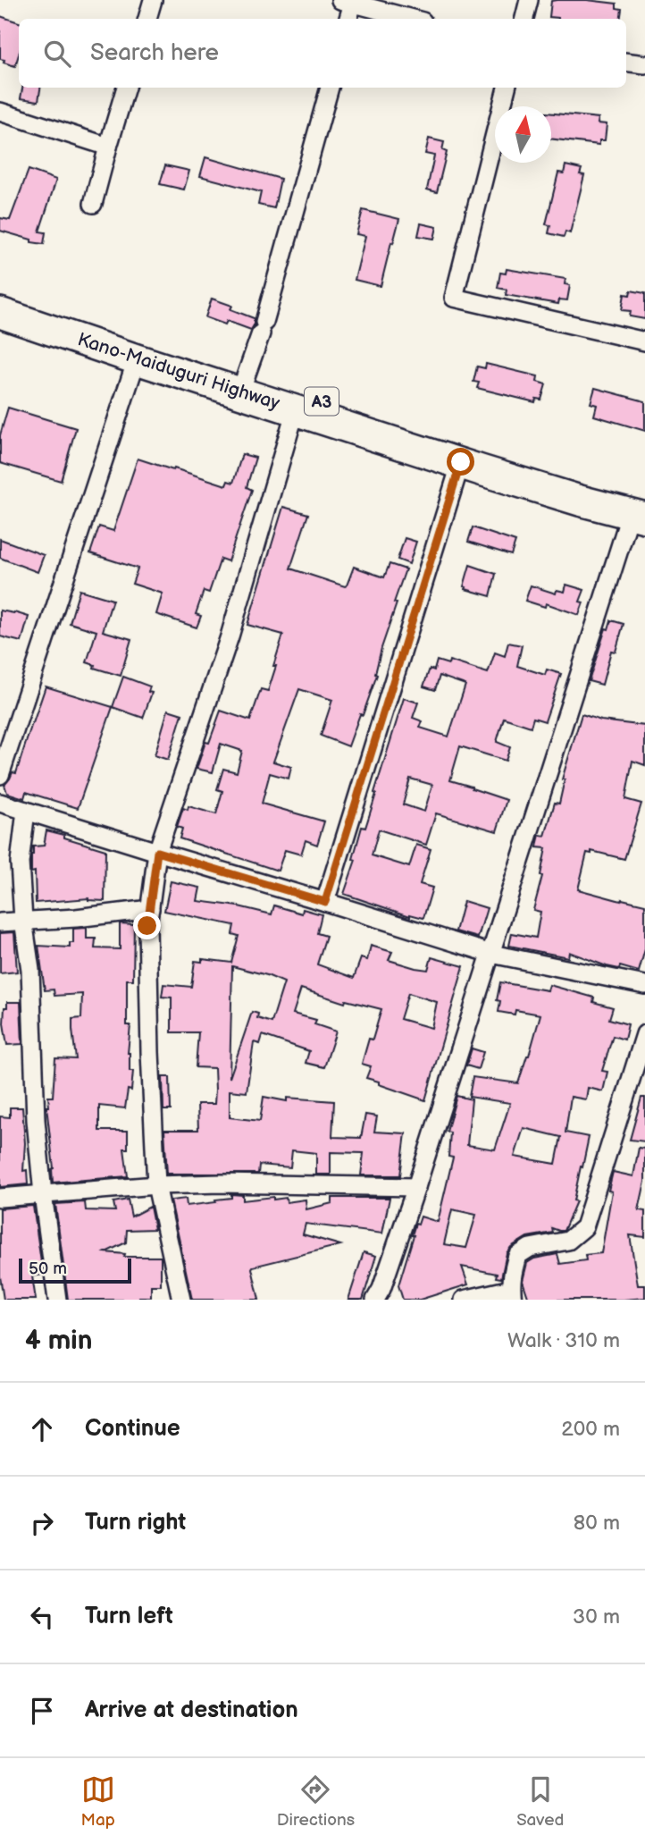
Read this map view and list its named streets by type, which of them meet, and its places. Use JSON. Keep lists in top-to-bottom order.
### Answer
{
  "streets": {
    "highway": ["Kano-Maiduguri Highway", "A3"]
  },
  "scale_bar": "50 m",
  "north": "top",
  "page": {
    "search": "Search here",
    "scale": "50 m",
    "heading": ["4 min", "Walk · 310 m"],
    "list": [
      ["Continue", "200 m"],
      ["Turn right", "80 m"],
      ["Turn left", "30 m"],
      "Arrive at destination"
    ],
    "nav": ["Map", "Directions", "Saved"]
  }
}
